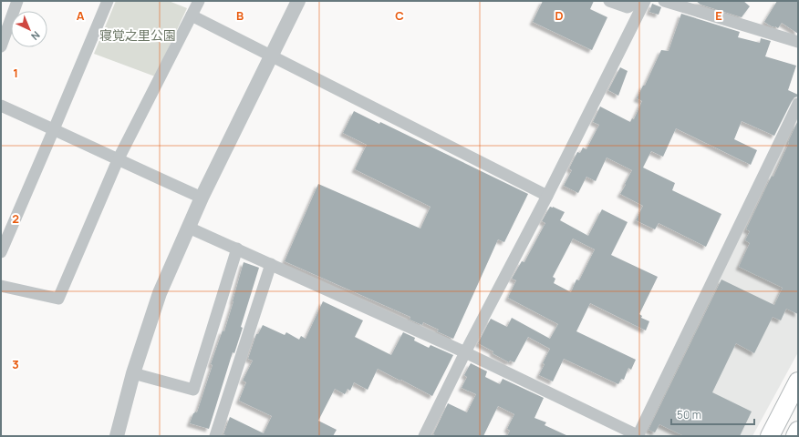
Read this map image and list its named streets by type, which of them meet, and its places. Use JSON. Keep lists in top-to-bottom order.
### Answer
{
  "parks": ["寝覚之里公園"],
  "scale_bar": "50 m",
  "north": "bottom right",
  "grid": {
    "columns": [
      "A",
      "B",
      "C",
      "D",
      "E"
    ],
    "rows": ["1", "2", "3"]
  }
}
